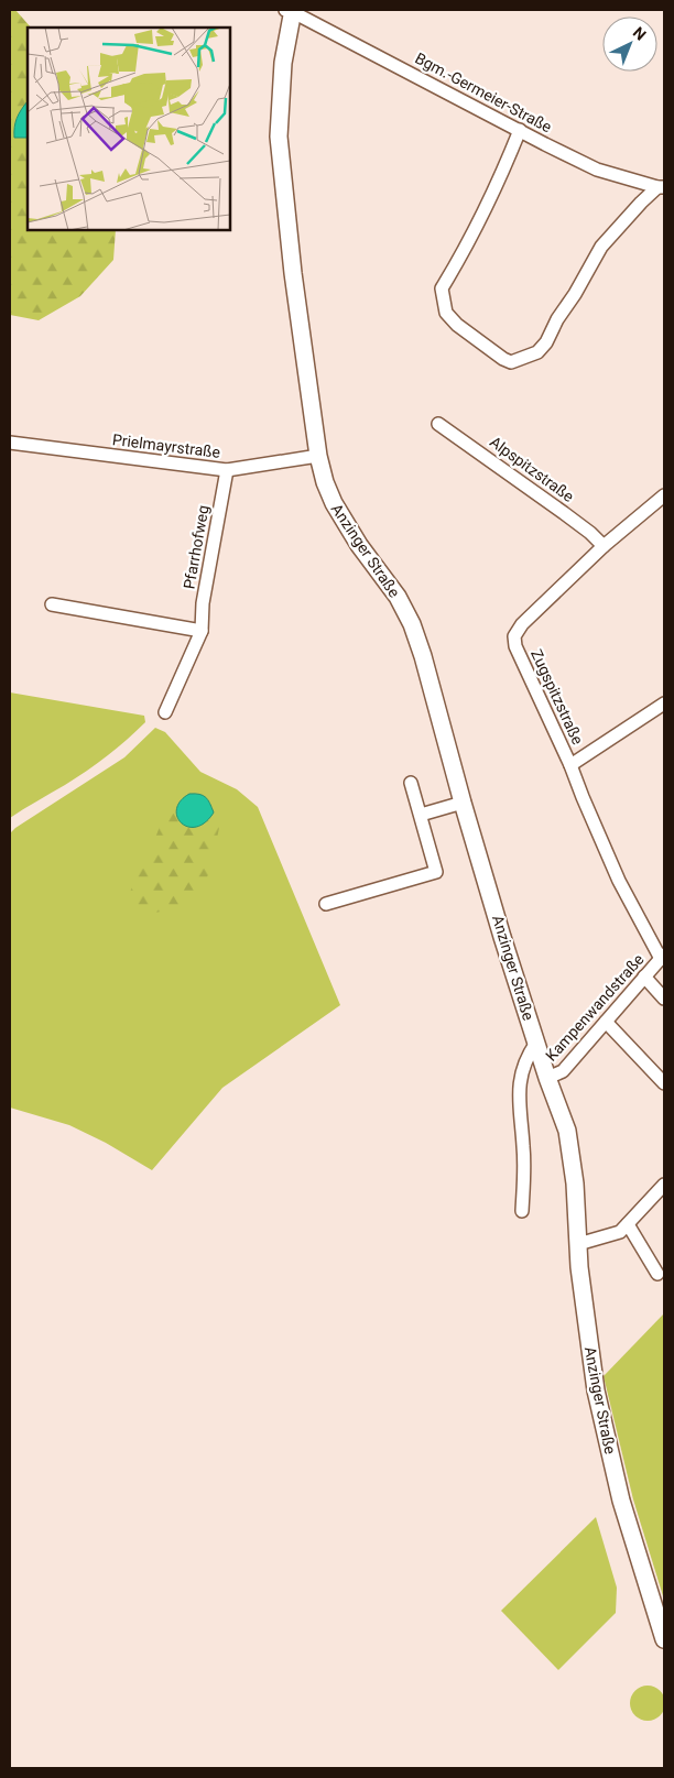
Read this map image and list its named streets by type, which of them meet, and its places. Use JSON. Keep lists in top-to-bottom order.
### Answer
{
  "streets": {
    "street": [
      "Bgm.-Germeier-Straße",
      "Prielmayrstraße",
      "Alpspitzstraße",
      "Pfarrhofweg",
      "Anzinger Straße",
      "Zugspitzstraße",
      "Kampenwandstraße"
    ]
  },
  "crossings": [
    ["Bgm.-Germeier-Straße", "Anzinger Straße"],
    ["Prielmayrstraße", "Pfarrhofweg"],
    ["Prielmayrstraße", "Anzinger Straße"],
    ["Alpspitzstraße", "Zugspitzstraße"],
    ["Anzinger Straße", "Kampenwandstraße"],
    ["Zugspitzstraße", "Kampenwandstraße"]
  ],
  "north": "top right"
}
